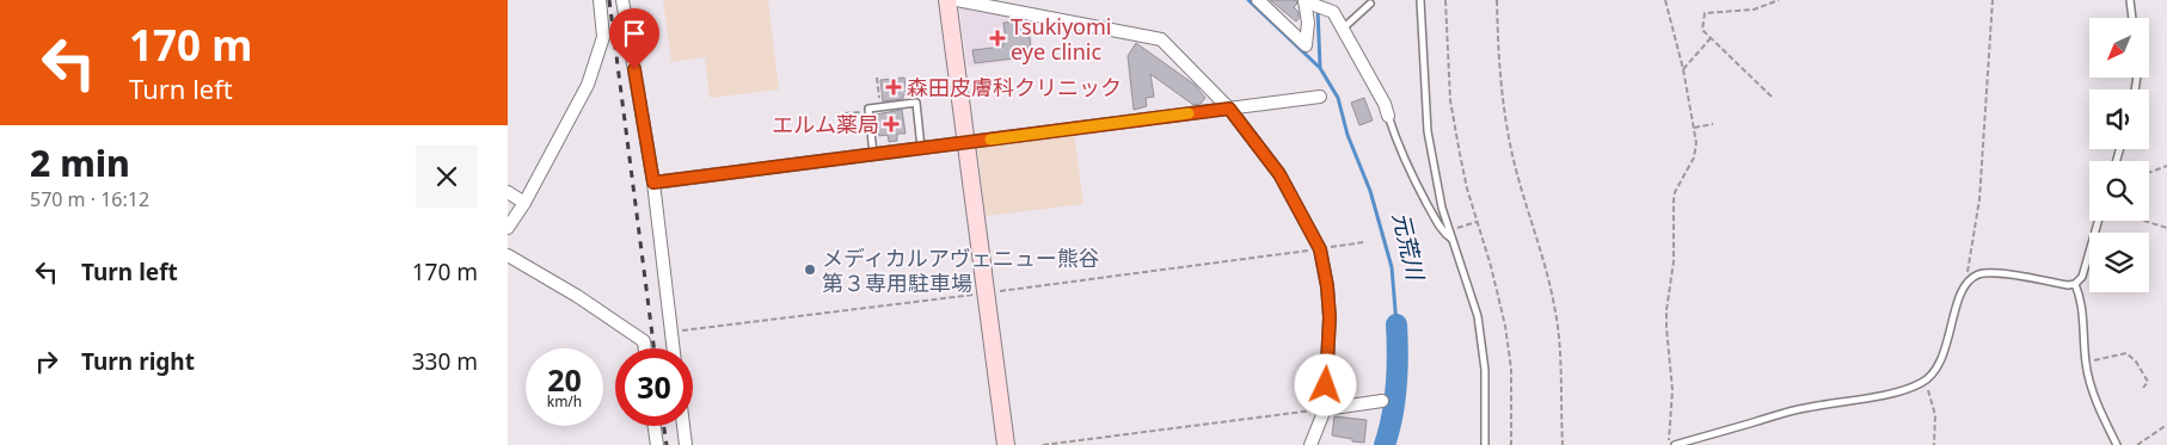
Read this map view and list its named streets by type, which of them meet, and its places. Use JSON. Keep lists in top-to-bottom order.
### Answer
{
  "water": ["元荒川"],
  "places": {
    "health": ["Tsukiyomi eye clinic", "森田皮膚科クリニック", "エルム薬局"],
    "other": ["メディカルアヴェニュー熊谷 第３専用駐車場"]
  },
  "north": "bottom left",
  "page": {
    "turn": ["170 m", "Turn left"],
    "heading": ["2 min", "570 m · 16:12"],
    "list": [
      {
        "name": "Turn left",
        "value": "170 m"
      },
      {
        "name": "Turn right",
        "value": "330 m"
      }
    ],
    "speed": "20 km/h",
    "limit": "30"
  }
}
